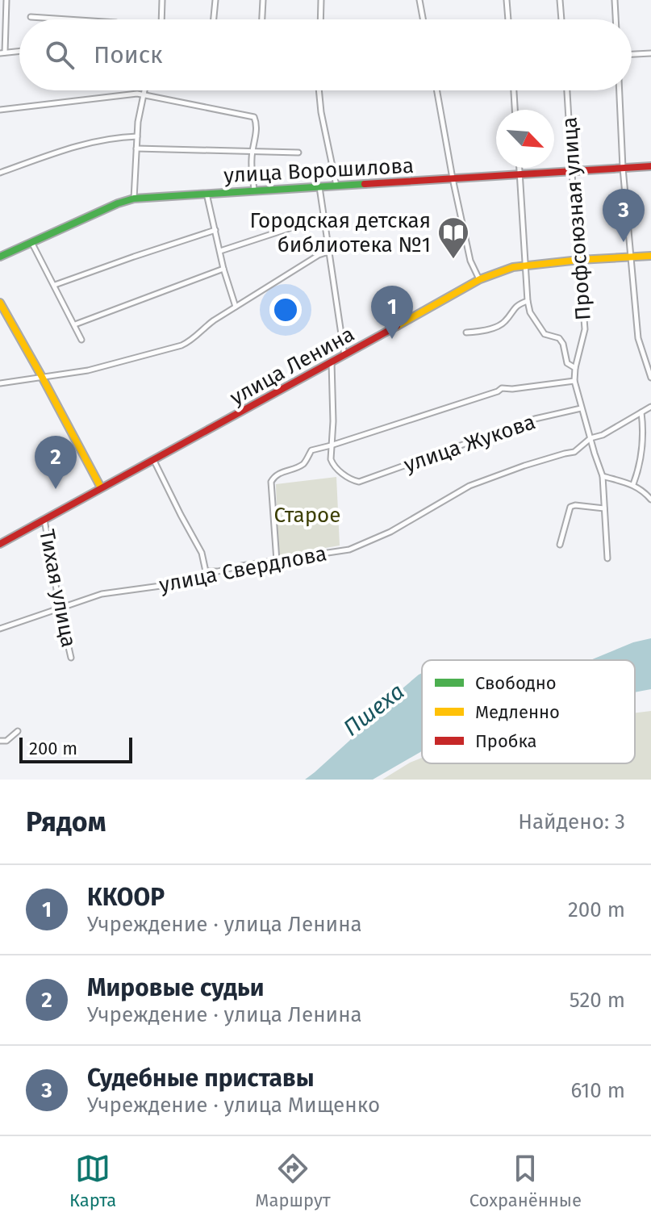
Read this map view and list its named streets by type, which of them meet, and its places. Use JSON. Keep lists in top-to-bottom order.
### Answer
{
  "streets": {
    "main road": ["улица Ворошилова", "улица Ленина"],
    "street": [
      "Профсоюзная улица",
      "улица Жукова",
      "улица Свердлова",
      "Тихая улица"
    ]
  },
  "crossings": [
    ["улица Ворошилова", "Профсоюзная улица"],
    ["Профсоюзная улица", "улица Ленина"],
    ["Профсоюзная улица", "улица Жукова"],
    ["Профсоюзная улица", "улица Свердлова"],
    ["улица Ленина", "Тихая улица"],
    ["улица Свердлова", "Тихая улица"]
  ],
  "water": ["Пшеха"],
  "parks": ["Старое"],
  "places": {
    "library": ["Городская детская библиотека №1"]
  },
  "legend": ["Свободно", "Медленно", "Пробка"],
  "scale_bar": "200 m",
  "north": "bottom right",
  "page": {
    "search": "Поиск",
    "pins": ["3", "1", "2"],
    "scale": "200 m",
    "heading": ["Рядом", "Найдено: 3"],
    "list": [
      {
        "mark": "1",
        "name": "ККООР",
        "note": "Учреждение · улица Ленина",
        "value": "200 m"
      },
      {
        "mark": "2",
        "name": "Мировые судьи",
        "note": "Учреждение · улица Ленина",
        "value": "520 m"
      },
      {
        "mark": "3",
        "name": "Судебные приставы",
        "note": "Учреждение · улица Мищенко",
        "value": "610 m"
      }
    ],
    "nav": ["Карта", "Маршрут", "Сохранённые"]
  }
}
